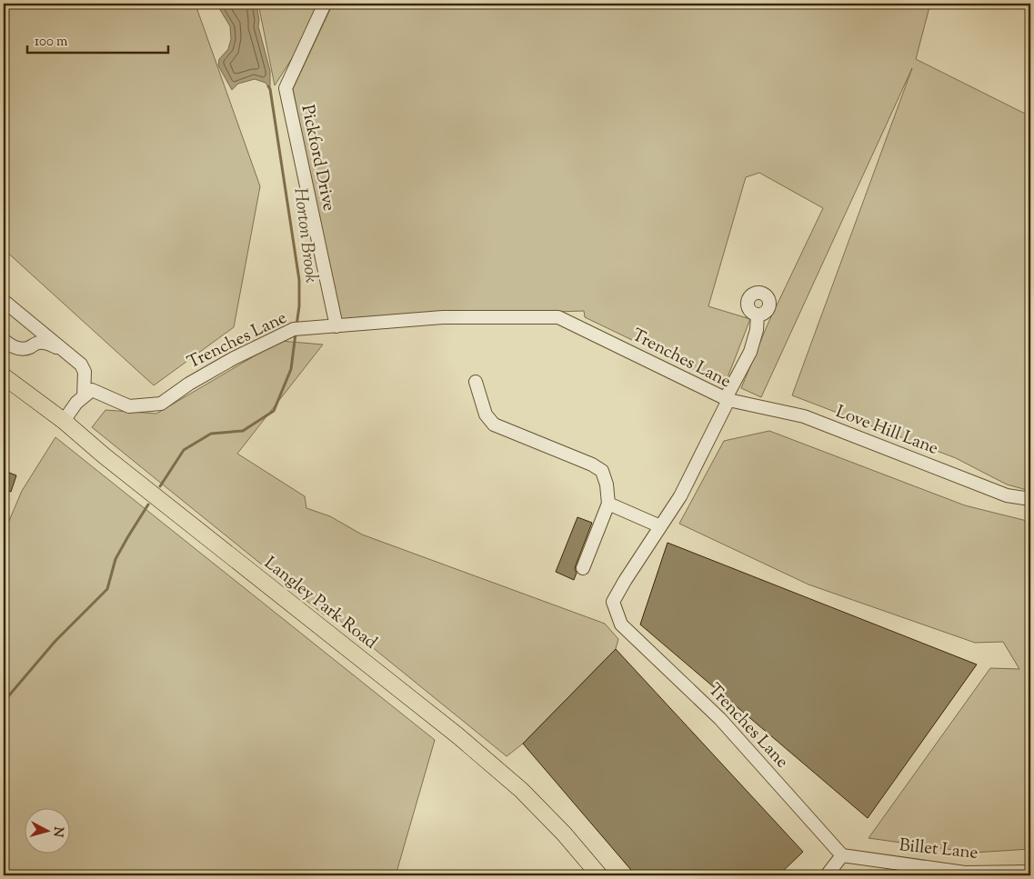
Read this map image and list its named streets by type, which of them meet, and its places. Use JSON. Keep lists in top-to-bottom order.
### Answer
{
  "streets": {
    "main road": ["Langley Park Road"],
    "street": [
      "Pickford Drive",
      "Trenches Lane",
      "Love Hill Lane",
      "Billet Lane"
    ]
  },
  "crossings": [
    ["Pickford Drive", "Trenches Lane"],
    ["Trenches Lane", "Love Hill Lane"],
    ["Trenches Lane", "Billet Lane"]
  ],
  "water": ["Horton Brook"],
  "scale_bar": "100 m",
  "north": "right"
}
